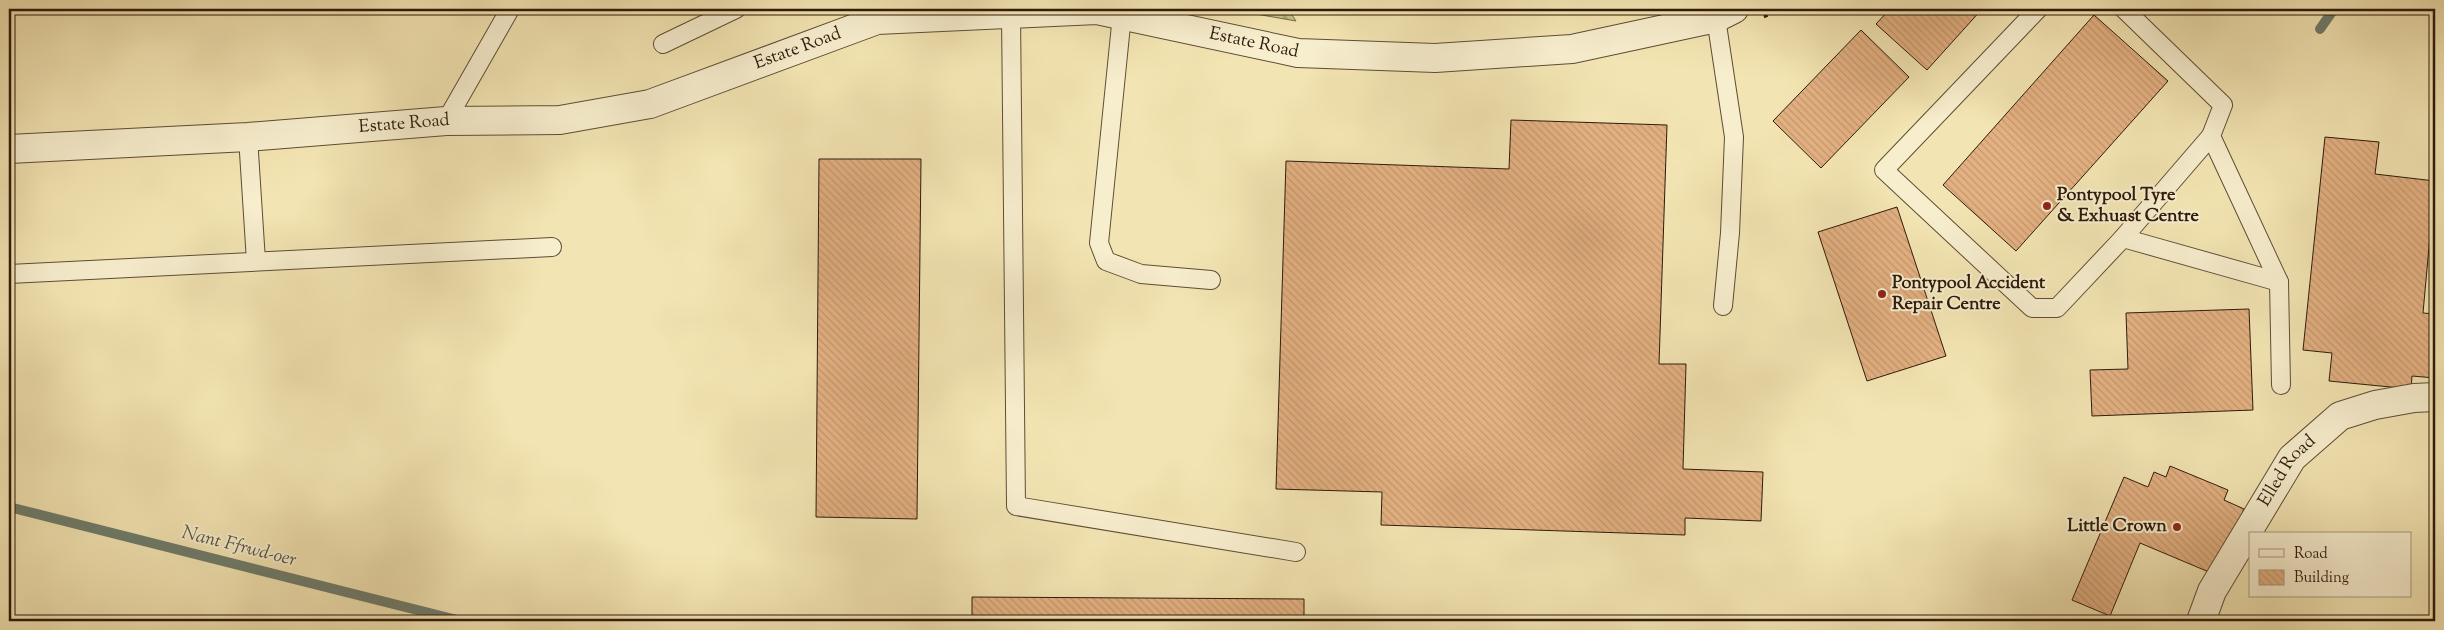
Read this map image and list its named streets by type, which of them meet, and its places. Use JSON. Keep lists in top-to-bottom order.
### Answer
{
  "streets": {
    "street": ["Estate Road", "Elled Road"]
  },
  "water": ["Nant Ffrwd-oer"],
  "places": ["Pontypool Tyre & Exhuast Centre", "Pontypool Accident Repair Centre", "Little Crown"],
  "legend": ["Road", "Building"]
}
